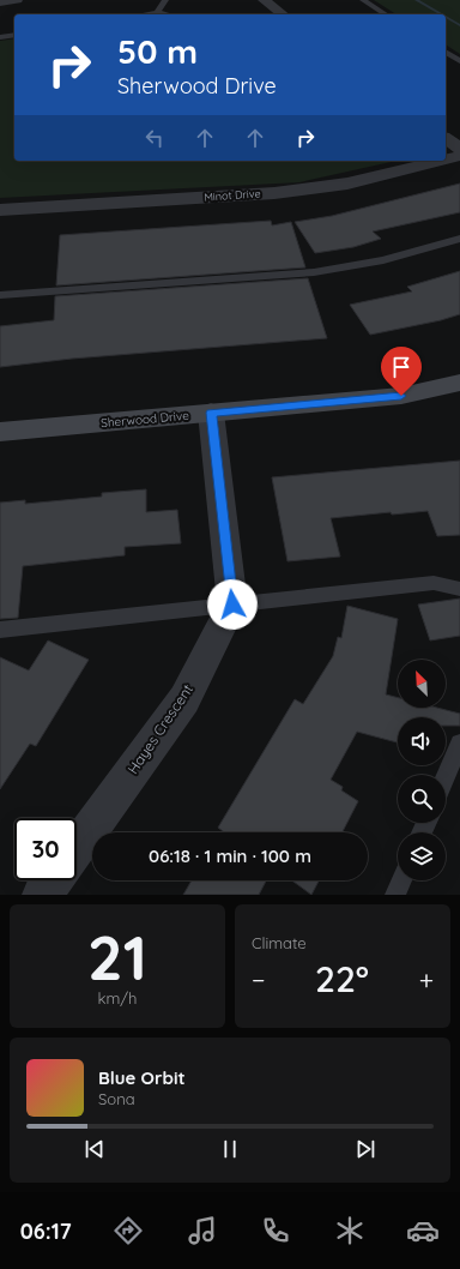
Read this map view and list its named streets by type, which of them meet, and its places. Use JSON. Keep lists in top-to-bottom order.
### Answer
{
  "streets": {
    "street": ["Minot Drive", "Sherwood Drive", "Hayes Crescent"]
  },
  "north": "top left",
  "page": {
    "turn": ["50 m", "Sherwood Drive"],
    "limit": "30",
    "trip": "06:18 · 1 min · 100 m",
    "tile": [
      ["21", "km/h"],
      "Climate"
    ],
    "heat": ["−", "22°", "+"],
    "song": ["Blue Orbit", "Sona"],
    "tabs": "06:17"
  }
}
